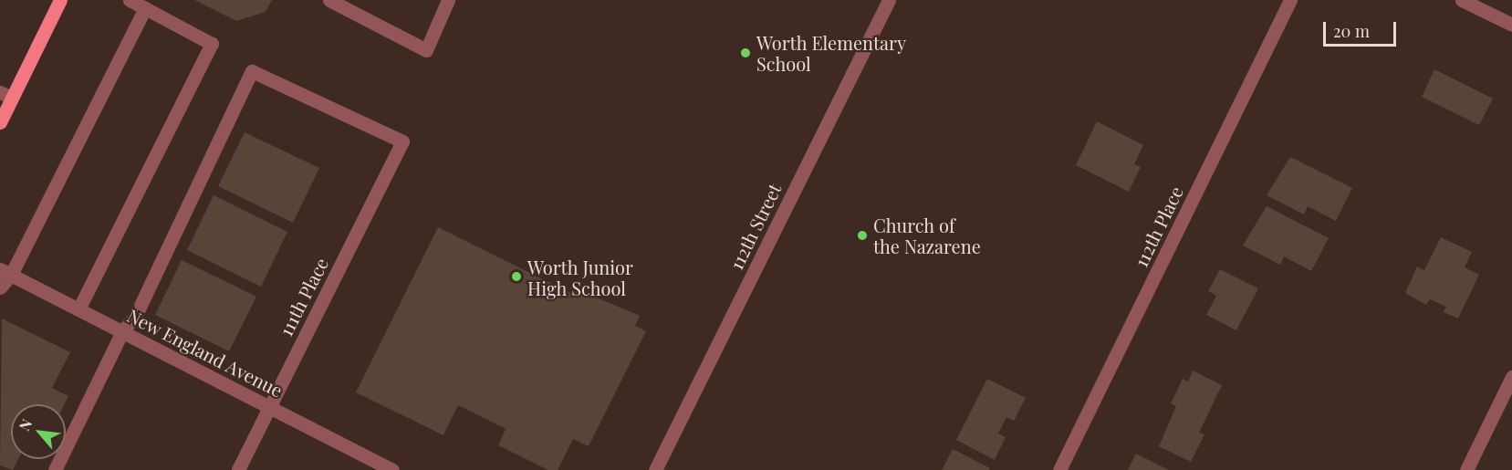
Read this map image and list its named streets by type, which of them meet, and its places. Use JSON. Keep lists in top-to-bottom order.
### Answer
{
  "streets": {
    "street": [
      "112th Street",
      "112th Place",
      "111th Place",
      "New England Avenue"
    ]
  },
  "crossings": [
    ["111th Place", "New England Avenue"]
  ],
  "places": ["Worth Elementary School", "Church of the Nazarene", "Worth Junior High School"],
  "scale_bar": "20 m",
  "north": "top left"
}
